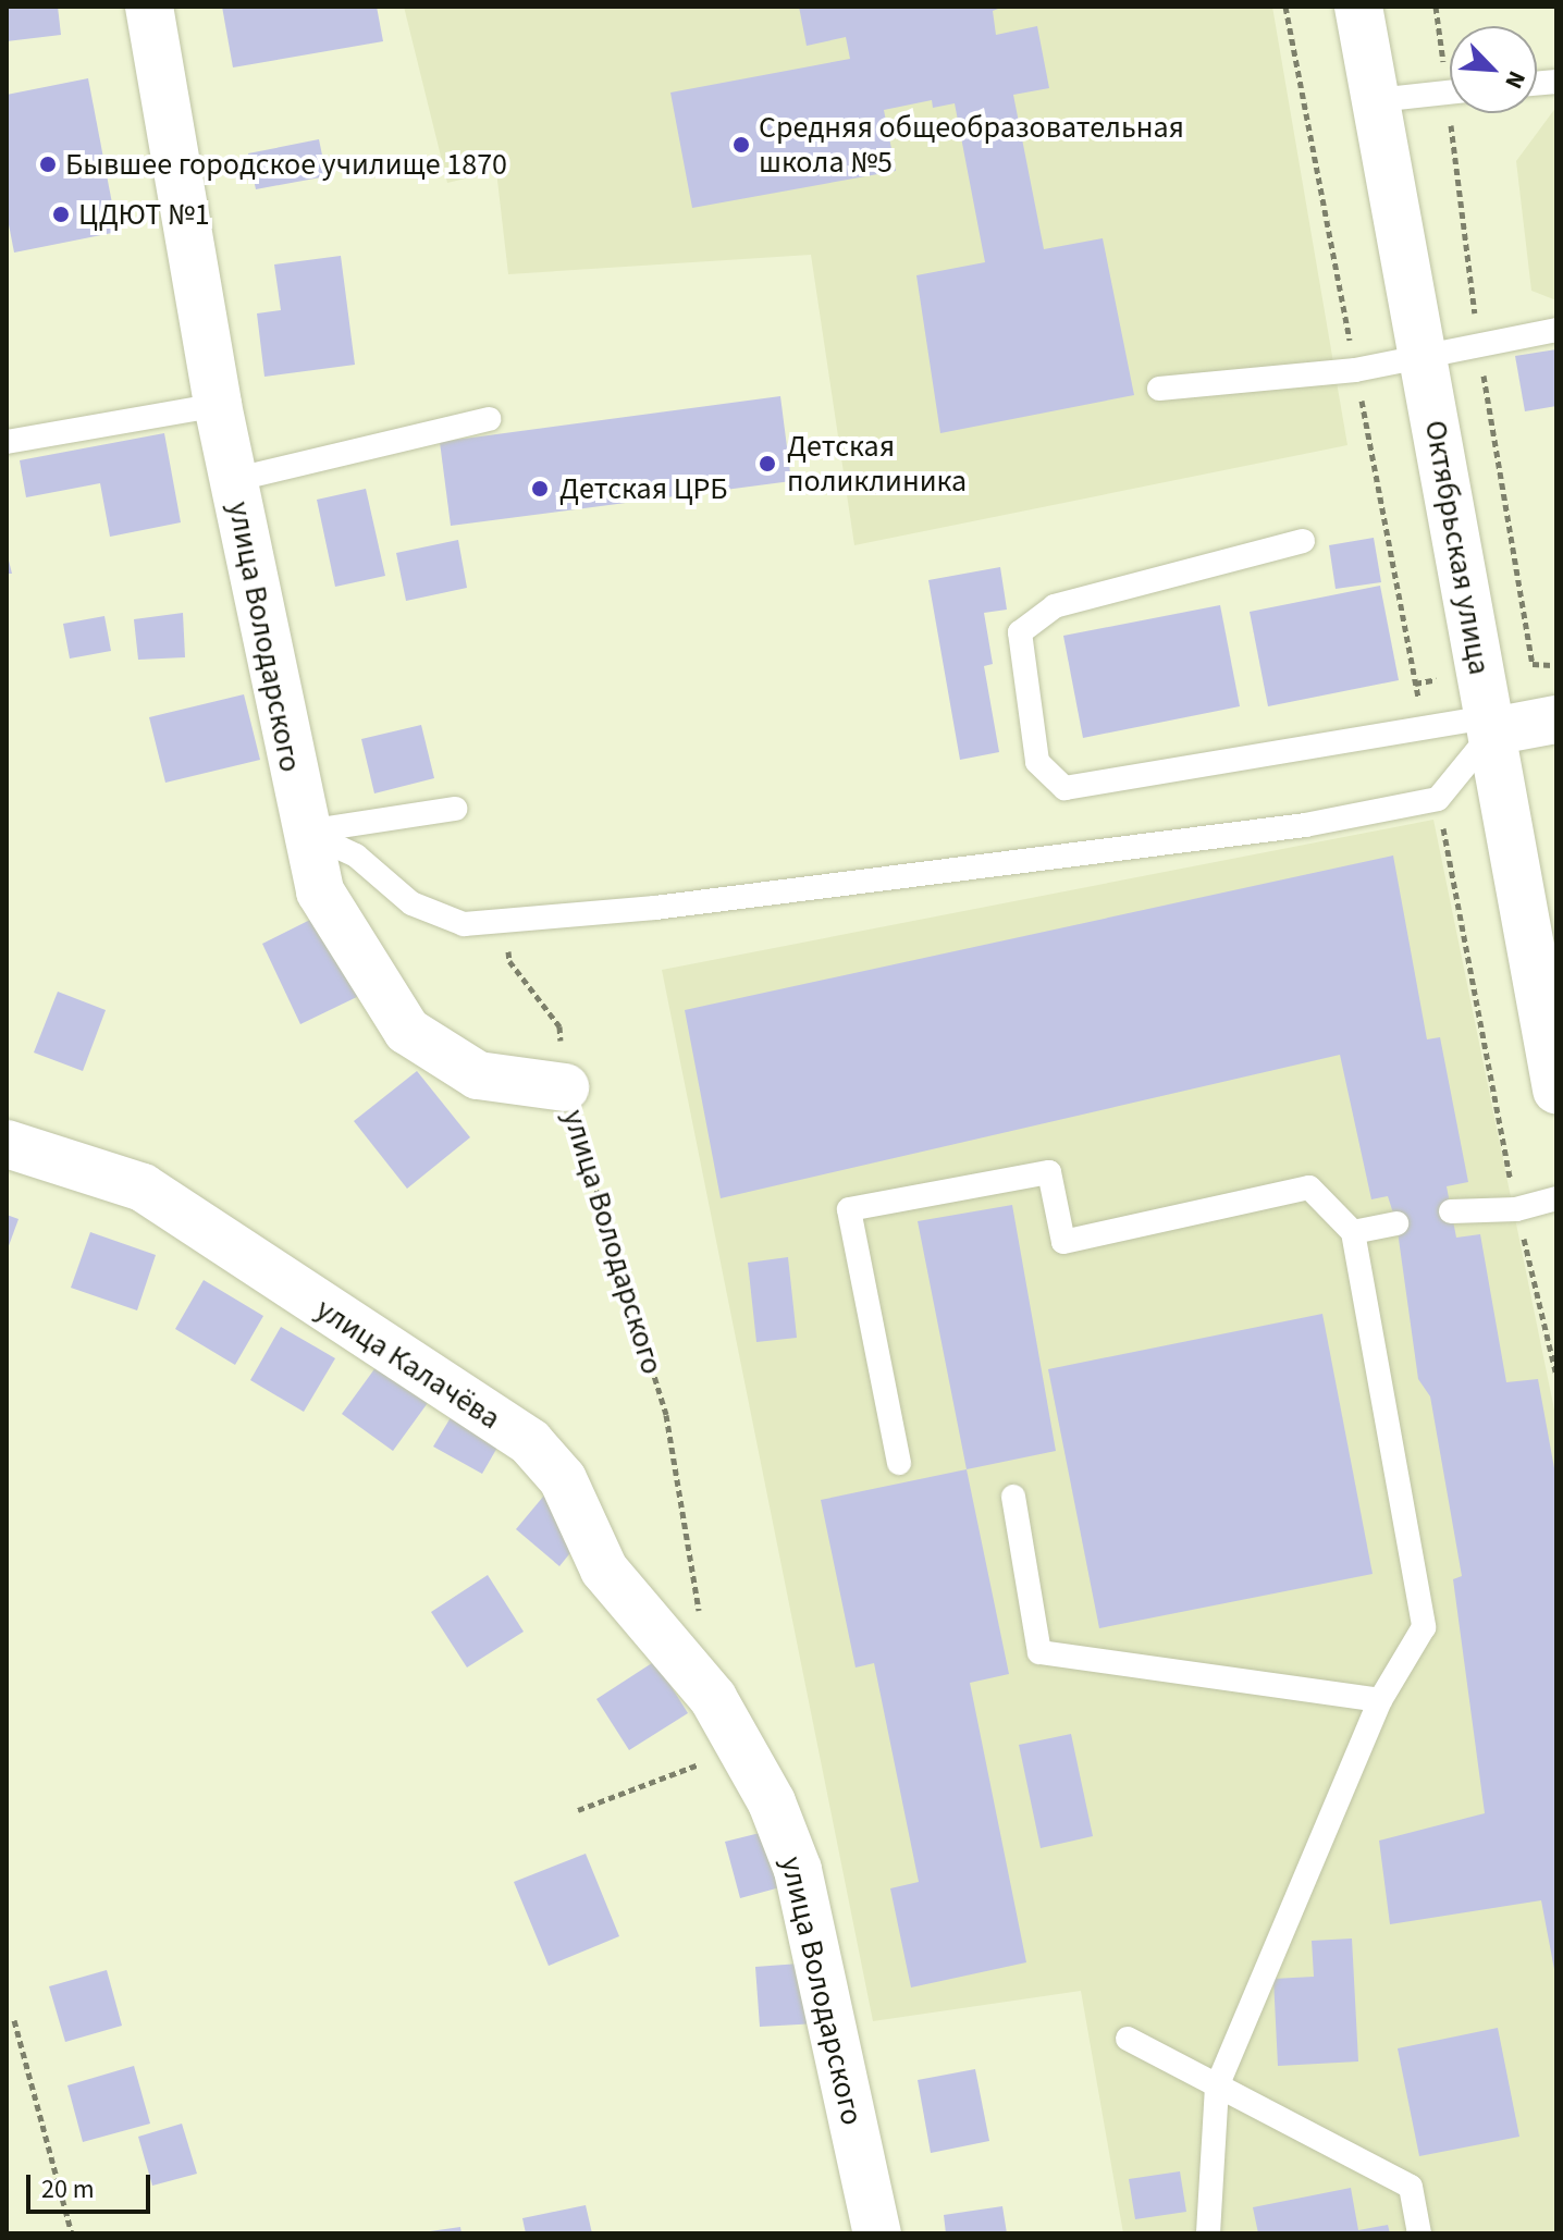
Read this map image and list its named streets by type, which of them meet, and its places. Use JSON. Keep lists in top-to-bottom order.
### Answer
{
  "streets": {
    "street": ["Октябрьская улица", "улица Володарского", "улица Калачёва"]
  },
  "crossings": [
    ["улица Володарского", "улица Калачёва"]
  ],
  "places": [
    "Средняя общеобразовательная школа №5",
    "Бывшее городское училище 1870",
    "ЦДЮТ №1",
    "Детская поликлиника",
    "Детская ЦРБ"
  ],
  "scale_bar": "20 m",
  "north": "bottom right"
}
